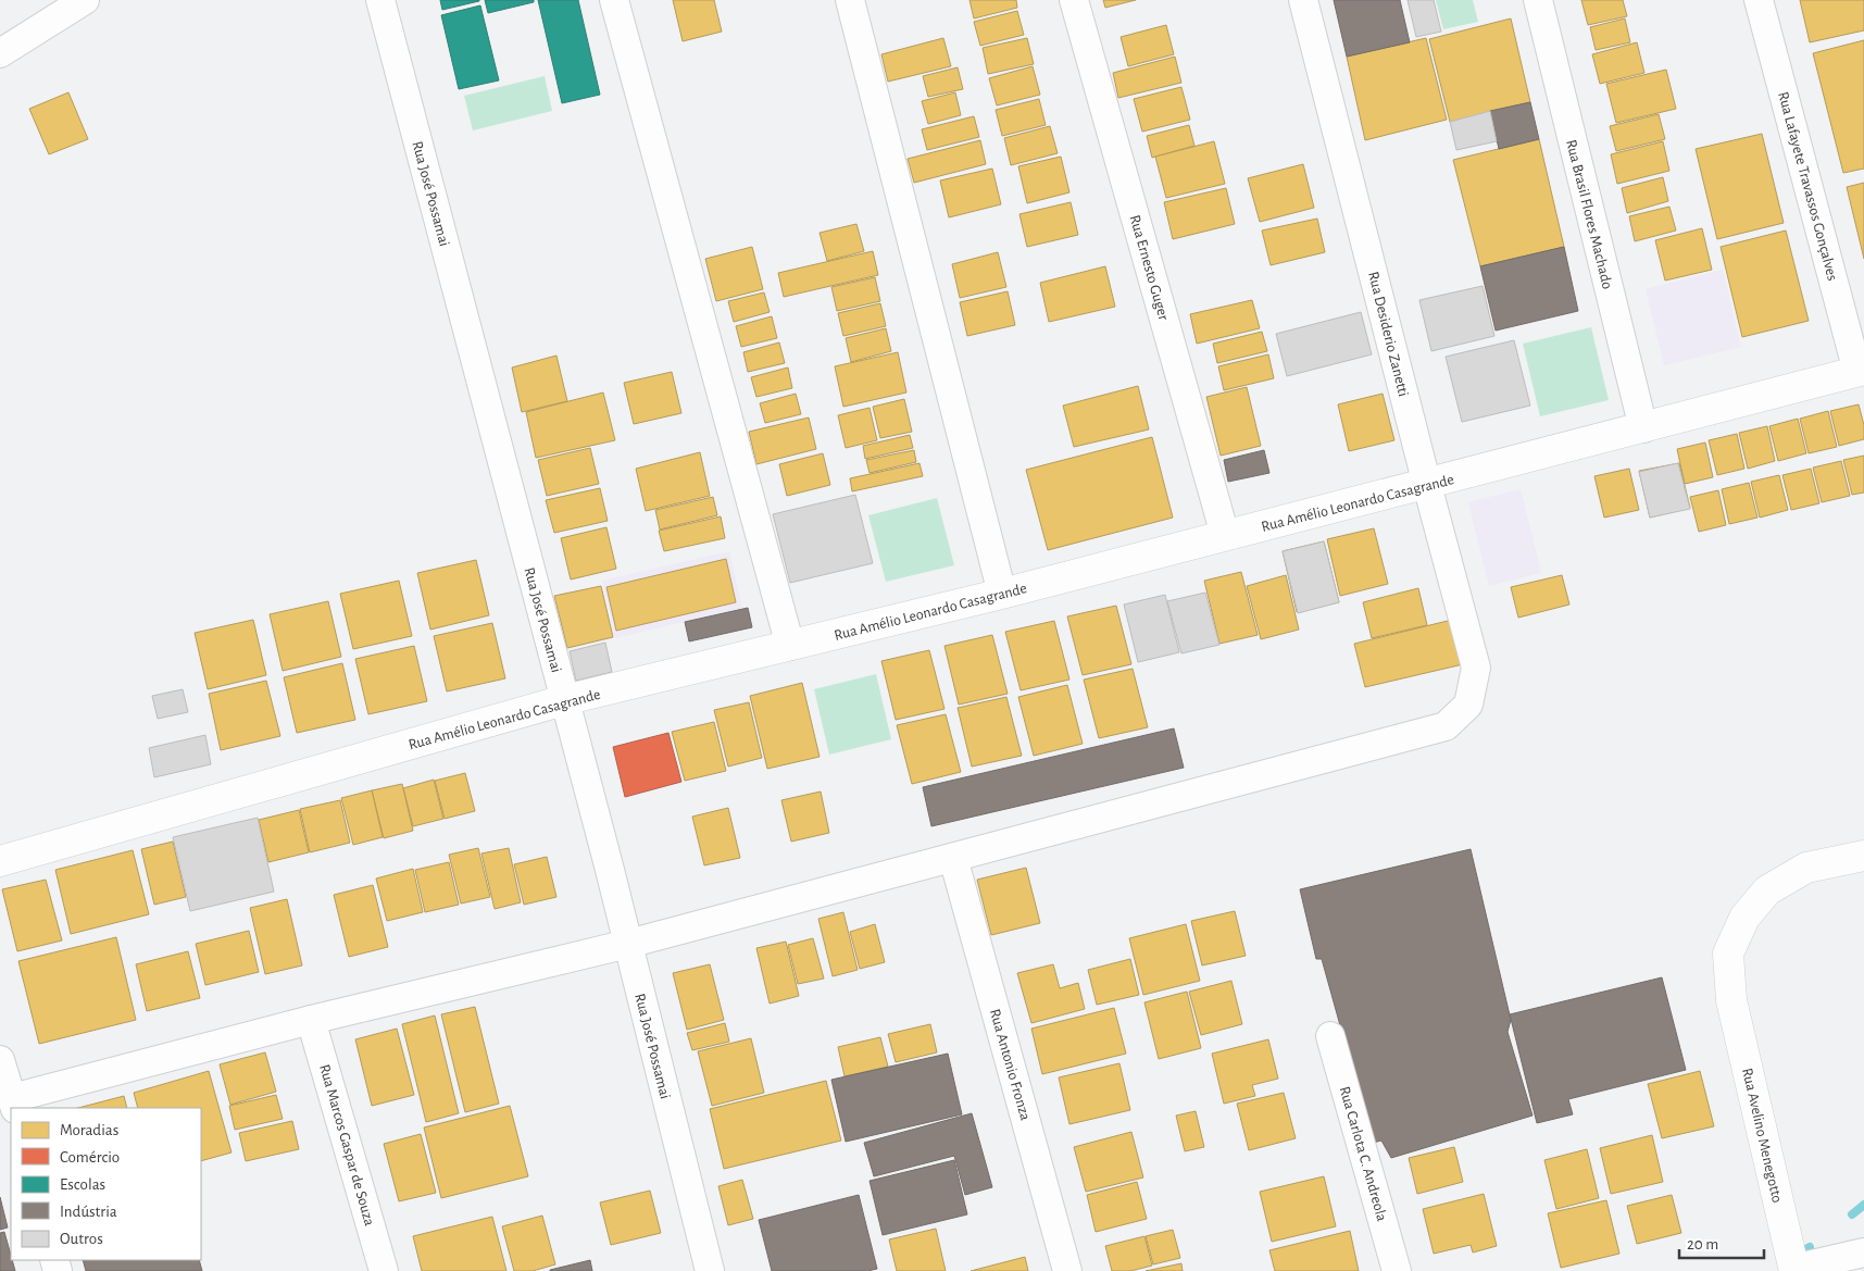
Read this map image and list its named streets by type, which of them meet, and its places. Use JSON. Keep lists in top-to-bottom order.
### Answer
{
  "streets": {
    "street": [
      "Rua Lafayete Travassos Gonçalves",
      "Rua José Possamai",
      "Rua Brasil Flores Machado",
      "Rua Ernesto Guger",
      "Rua Desiderio Zanetti",
      "Rua Amélio Leonardo Casagrande",
      "Rua Antonio Fronza",
      "Rua Avelino Menegotto",
      "Rua Marcos Gaspar de Souza",
      "Rua Carlota C. Andreola"
    ]
  },
  "crossings": [
    ["Rua Lafayete Travassos Gonçalves", "Rua Amélio Leonardo Casagrande"],
    ["Rua José Possamai", "Rua Amélio Leonardo Casagrande"],
    ["Rua Brasil Flores Machado", "Rua Amélio Leonardo Casagrande"],
    ["Rua Ernesto Guger", "Rua Amélio Leonardo Casagrande"],
    ["Rua Desiderio Zanetti", "Rua Amélio Leonardo Casagrande"],
    ["Rua Desiderio Zanetti", "Rua Antonio Fronza"]
  ],
  "legend": [
    "Moradias",
    "Comércio",
    "Escolas",
    "Indústria",
    "Outros"
  ],
  "scale_bar": "20 m"
}
